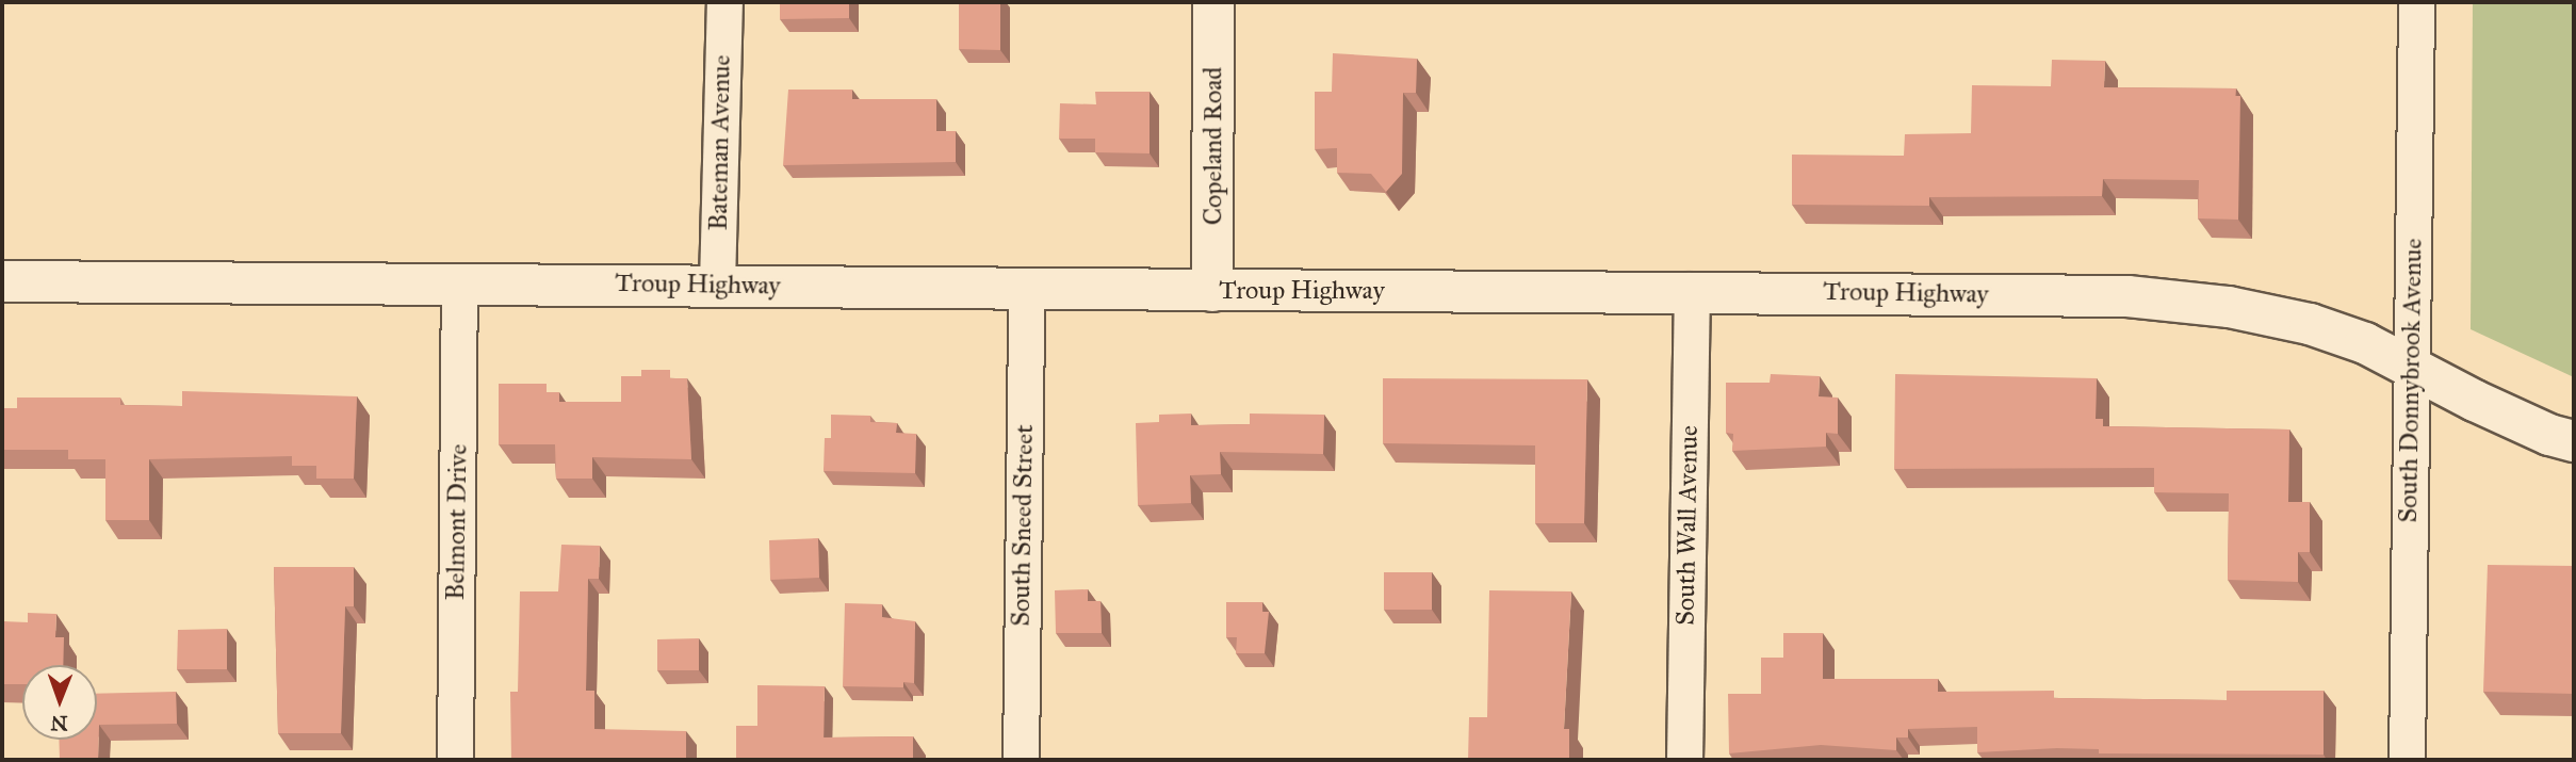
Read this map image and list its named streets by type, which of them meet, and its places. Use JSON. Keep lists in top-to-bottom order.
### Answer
{
  "streets": {
    "main road": ["Copeland Road", "Troup Highway"],
    "street": [
      "Bateman Avenue",
      "South Donnybrook Avenue",
      "Belmont Drive",
      "South Sneed Street",
      "South Wall Avenue"
    ]
  },
  "crossings": [
    ["Bateman Avenue", "Troup Highway"],
    ["Copeland Road", "Troup Highway"],
    ["Troup Highway", "South Donnybrook Avenue"],
    ["Troup Highway", "Belmont Drive"],
    ["Troup Highway", "South Sneed Street"],
    ["Troup Highway", "South Wall Avenue"]
  ],
  "north": "bottom"
}
